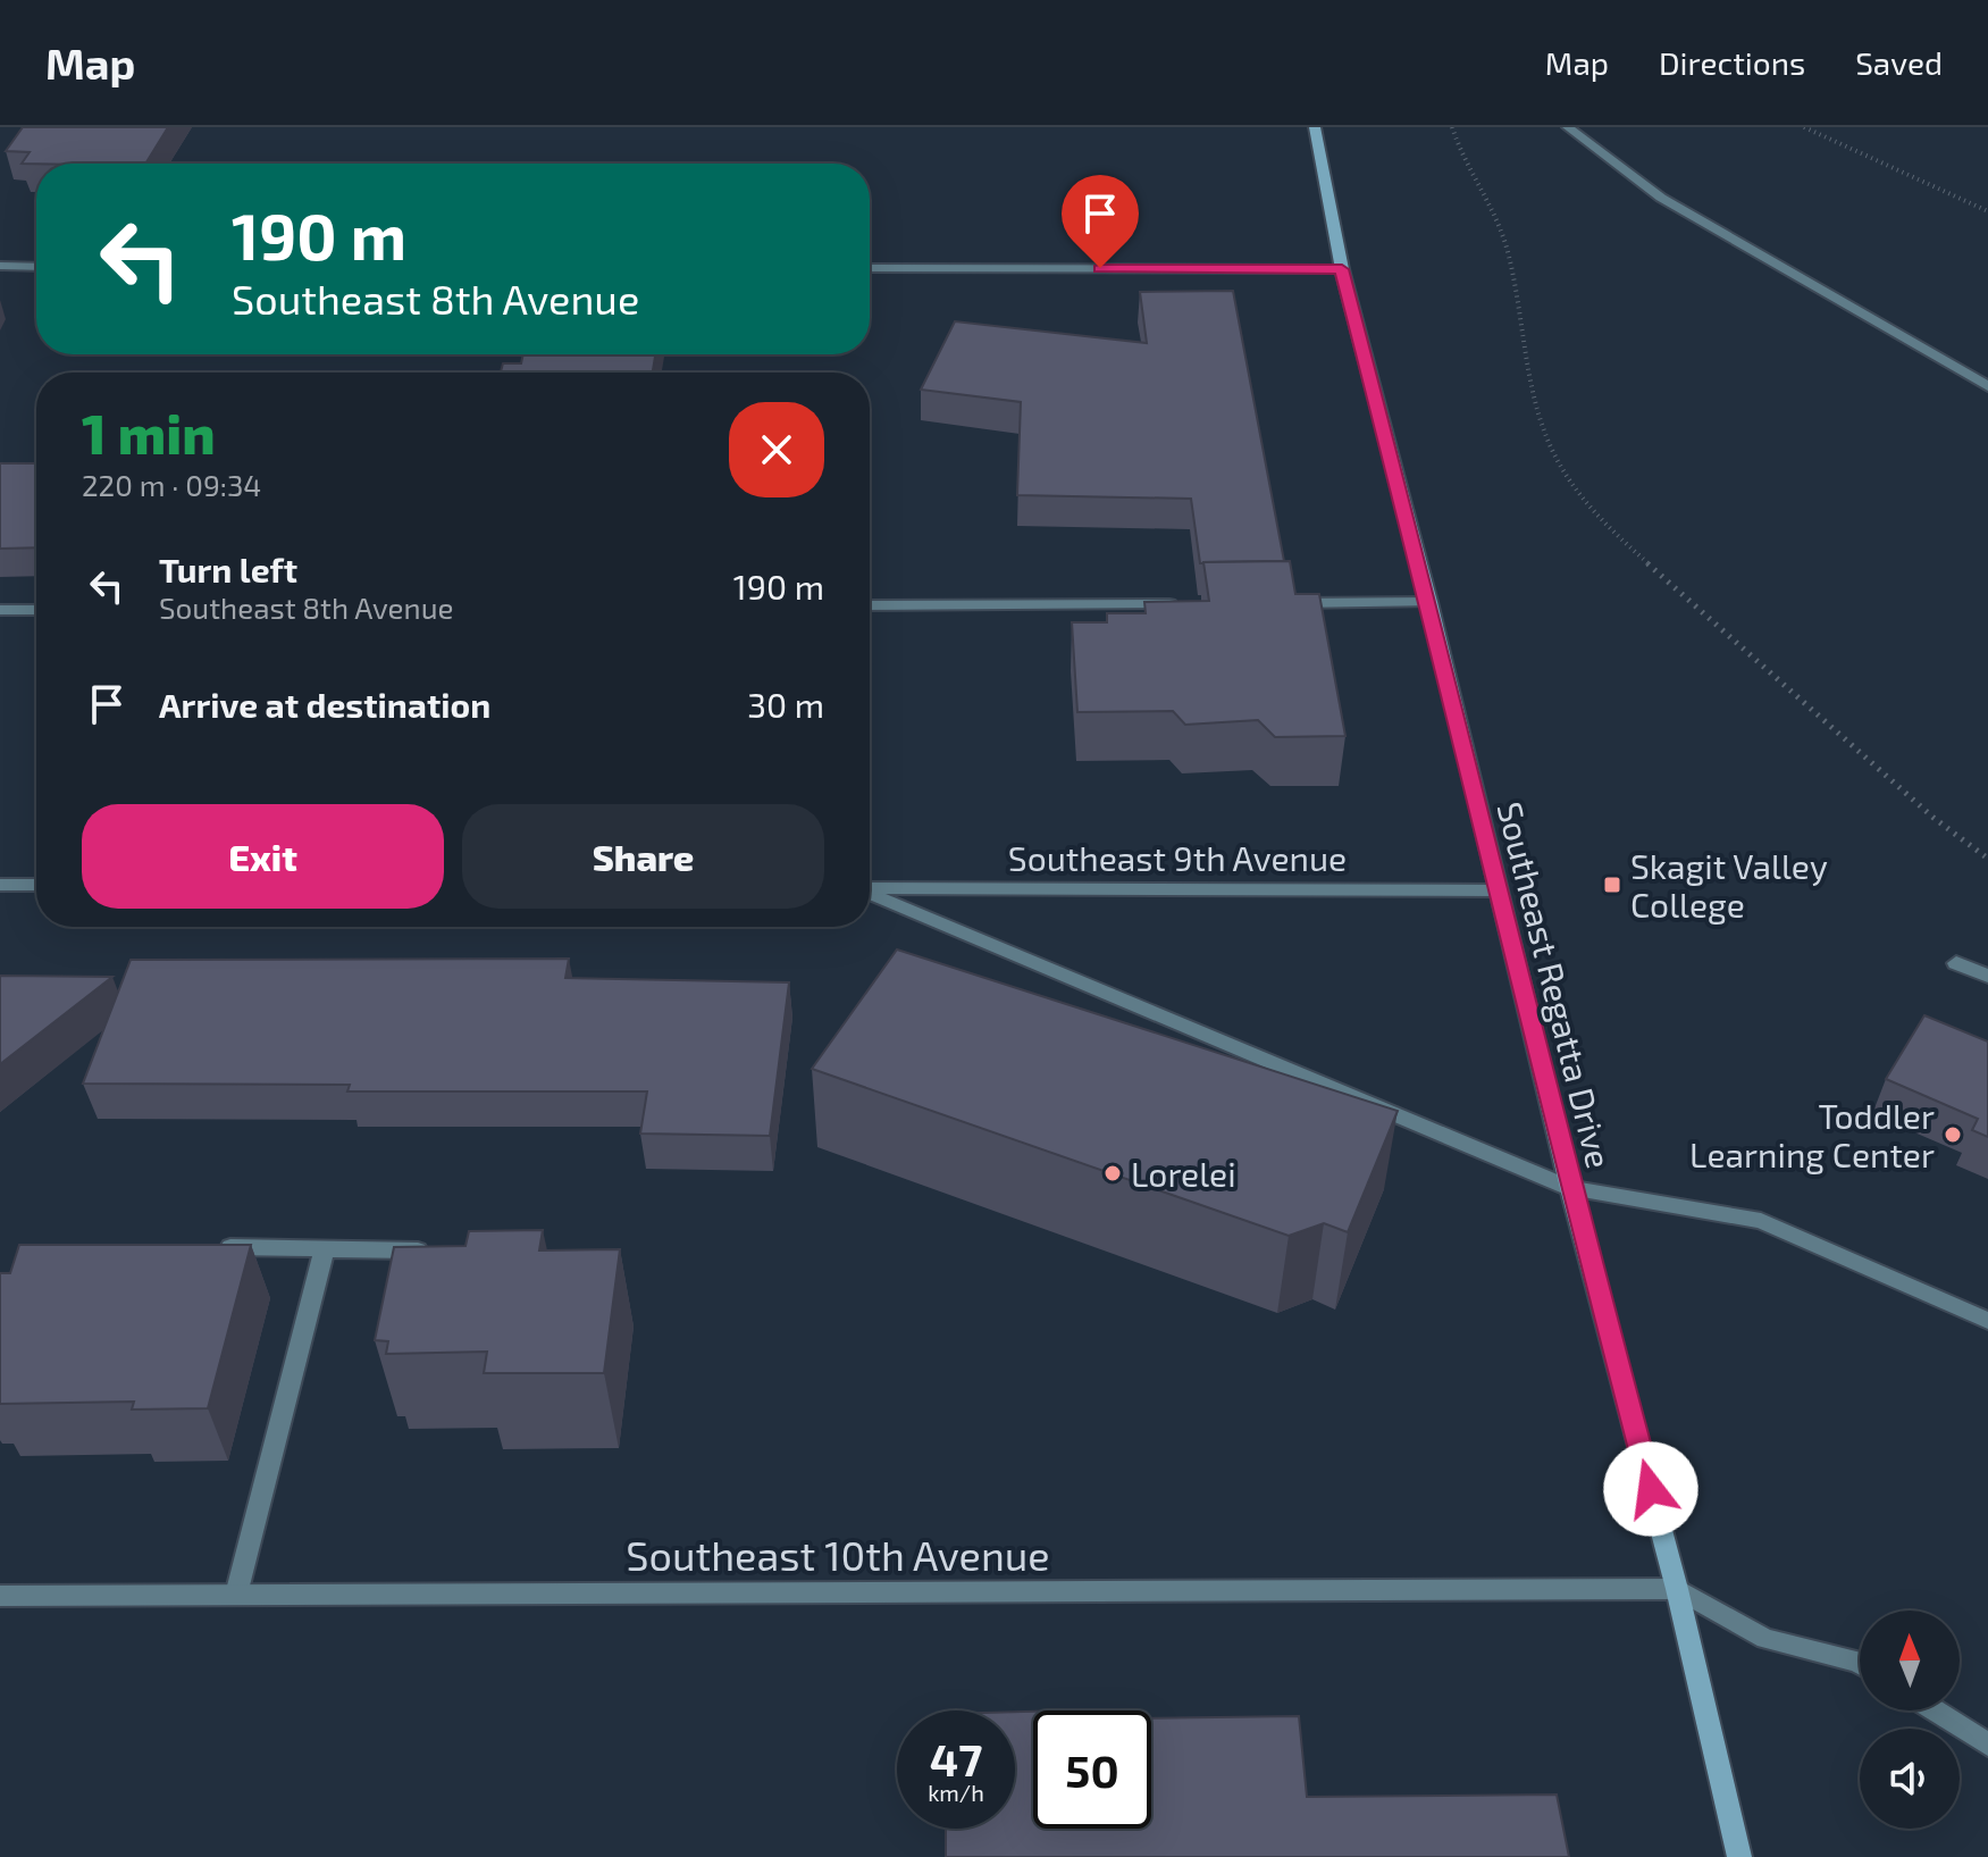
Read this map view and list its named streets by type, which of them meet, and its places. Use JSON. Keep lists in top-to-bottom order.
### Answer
{
  "streets": {
    "main road": ["Southeast Regatta Drive"],
    "street": ["Southeast 9th Avenue", "Southeast 10th Avenue"]
  },
  "crossings": [
    ["Southeast 9th Avenue", "Southeast Regatta Drive"],
    ["Southeast Regatta Drive", "Southeast 10th Avenue"]
  ],
  "places": {
    "transit": ["Skagit Valley College"],
    "other": ["Toddler Learning Center", "Lorelei"]
  },
  "north": "top",
  "page": {
    "header": "Map",
    "nav": ["Map", "Directions", "Saved"],
    "turn": ["190 m", "Southeast 8th Avenue"],
    "heading": ["1 min", "220 m · 09:34"],
    "list": [
      {
        "name": "Turn left",
        "note": "Southeast 8th Avenue",
        "value": "190 m"
      },
      {
        "name": "Arrive at destination",
        "value": "30 m"
      }
    ],
    "buttons": ["Exit", "Share"],
    "speed": "47 km/h",
    "limit": "50"
  }
}
